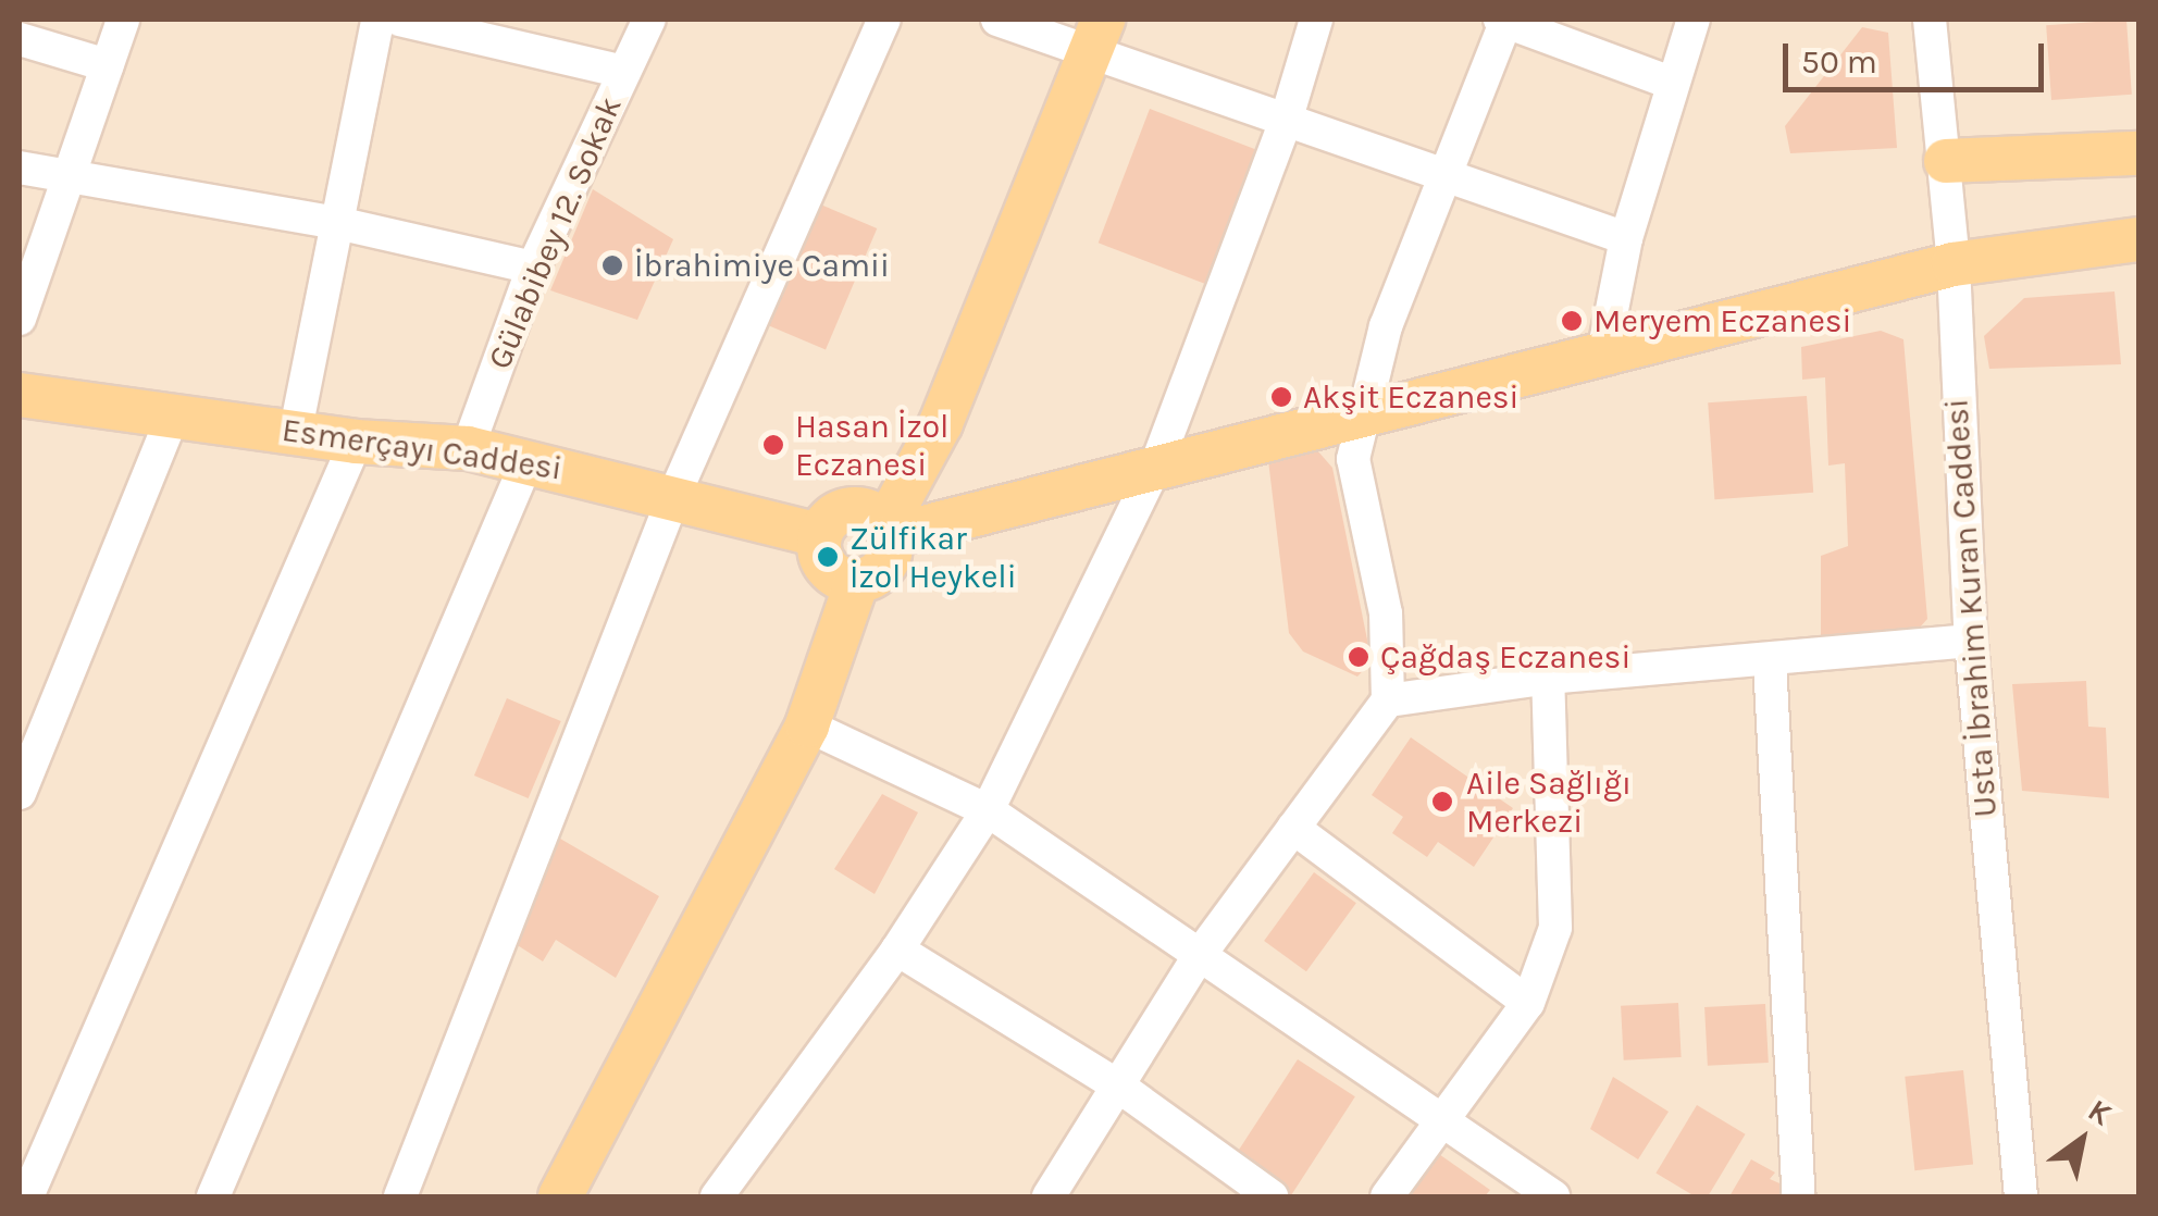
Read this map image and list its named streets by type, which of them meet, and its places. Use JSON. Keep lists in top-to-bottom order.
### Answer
{
  "streets": {
    "main road": ["Esmerçayı Caddesi"],
    "street": ["Gülabibey 12. Sokak", "Usta İbrahim Kuran Caddesi"]
  },
  "crossings": [
    ["Gülabibey 12. Sokak", "Esmerçayı Caddesi"]
  ],
  "places": [
    "İbrahimiye Camii",
    "Meryem Eczanesi",
    "Akşit Eczanesi",
    "Hasan İzol Eczanesi",
    "Zülfikar İzol Heykeli",
    "Çağdaş Eczanesi",
    "Aile Sağlığı Merkezi"
  ],
  "scale_bar": "50 m",
  "north": "top right"
}
